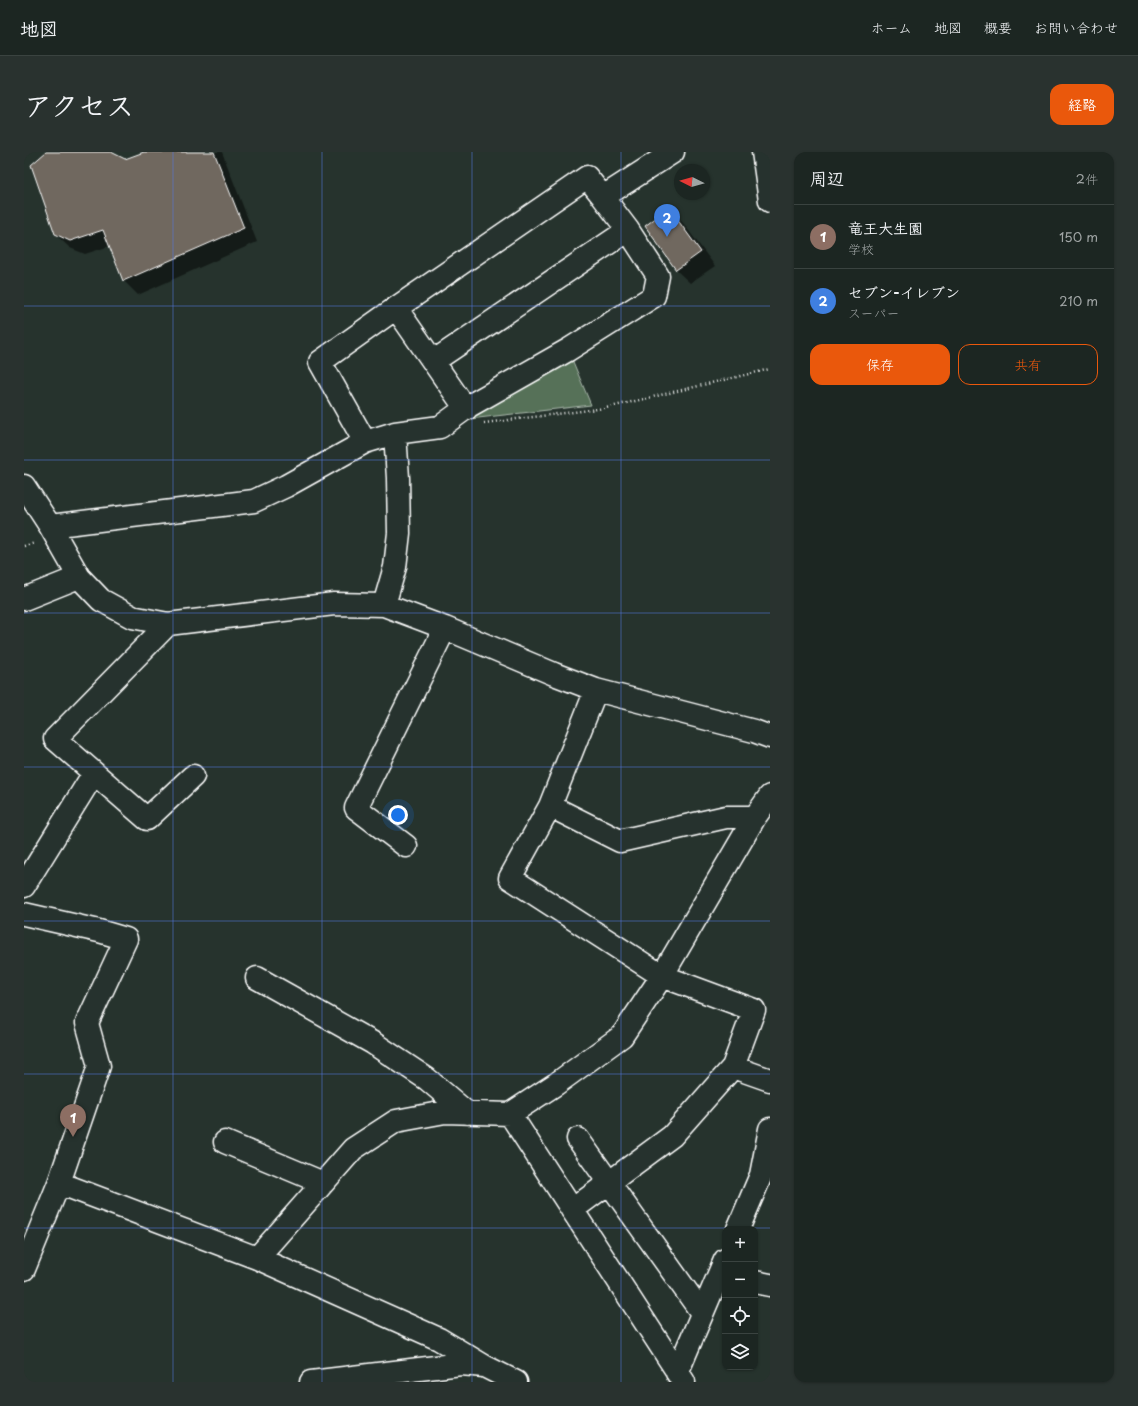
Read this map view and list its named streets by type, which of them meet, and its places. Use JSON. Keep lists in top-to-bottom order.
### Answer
{
  "north": "left",
  "page": {
    "header": "地図",
    "nav": [
      "ホーム",
      "地図",
      "概要",
      "お問い合わせ"
    ],
    "title": "アクセス",
    "buttons": [
      "経路",
      ["保存", "共有"]
    ],
    "heading": ["周辺", "2件"],
    "pins": ["2", "1"],
    "list": [
      {
        "mark": "1",
        "name": "竜王大生園",
        "note": "学校",
        "value": "150 m"
      },
      {
        "mark": "2",
        "name": "セブン-イレブン",
        "note": "スーパー",
        "value": "210 m"
      }
    ],
    "map_buttons": ["+", "−"]
  }
}
